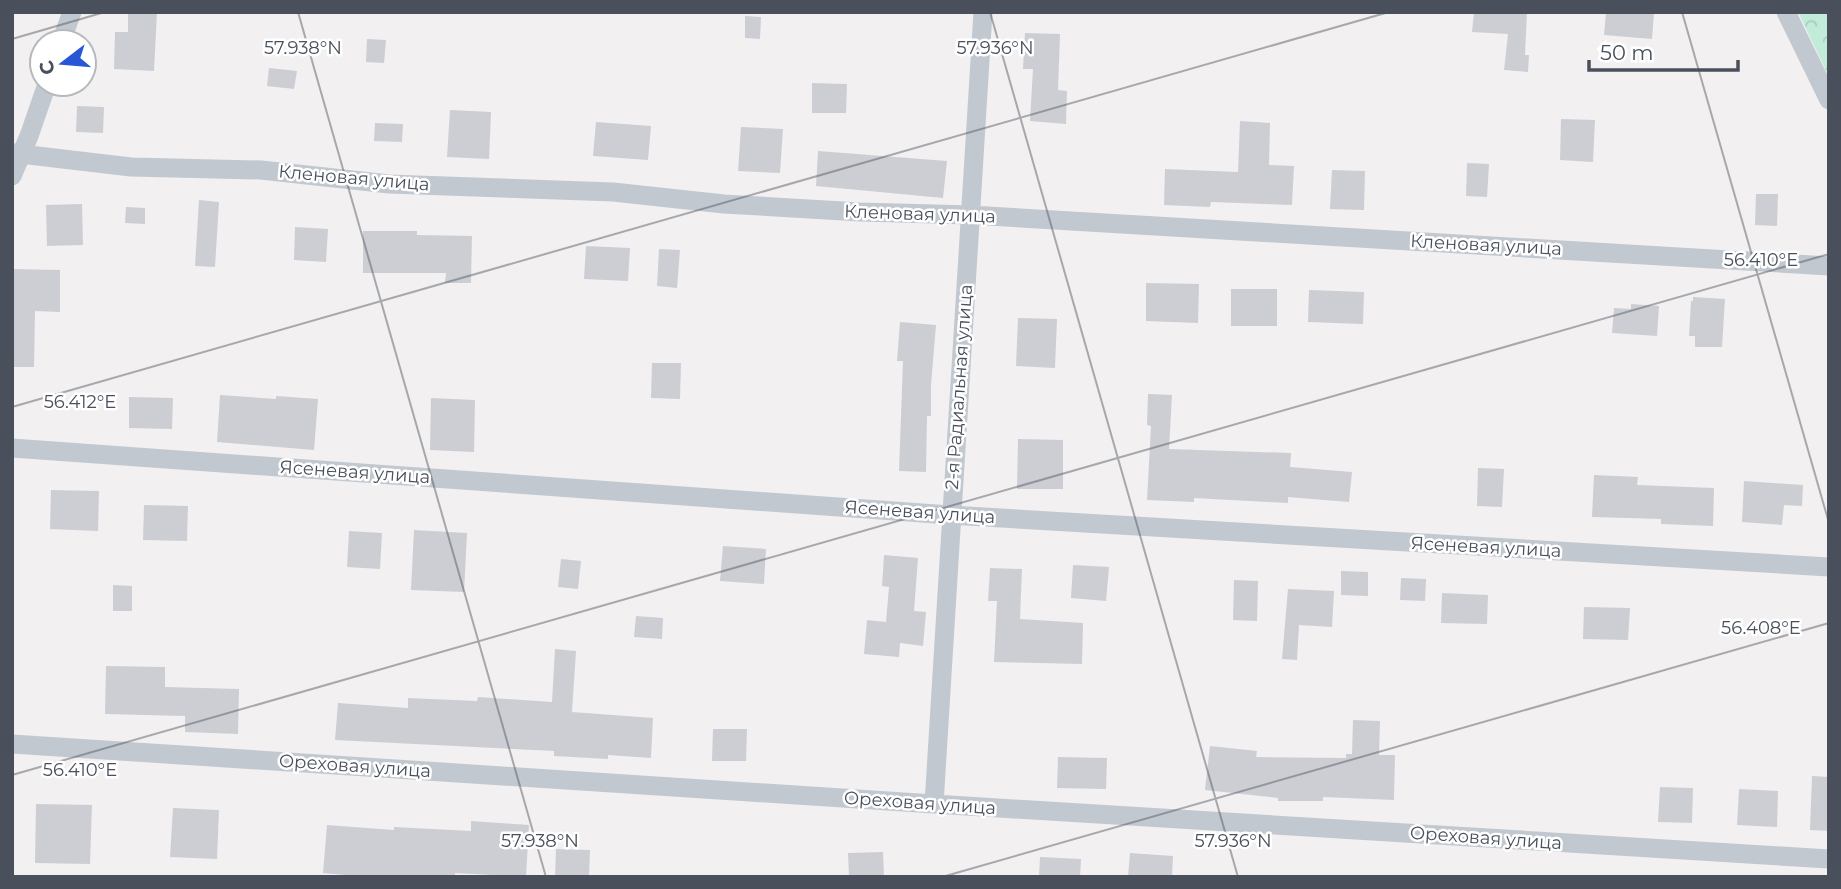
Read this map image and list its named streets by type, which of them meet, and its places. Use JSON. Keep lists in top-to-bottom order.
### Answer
{
  "streets": {
    "street": [
      "Кленовая улица",
      "2-я Радиальная улица",
      "Ясеневая улица",
      "Ореховая улица"
    ]
  },
  "crossings": [
    ["Кленовая улица", "2-я Радиальная улица"],
    ["2-я Радиальная улица", "Ясеневая улица"],
    ["2-я Радиальная улица", "Ореховая улица"]
  ],
  "scale_bar": "50 m",
  "north": "left",
  "coordinates": [
    "57.938°N",
    "57.936°N",
    "56.410°E",
    "56.412°E",
    "56.408°E"
  ]
}
